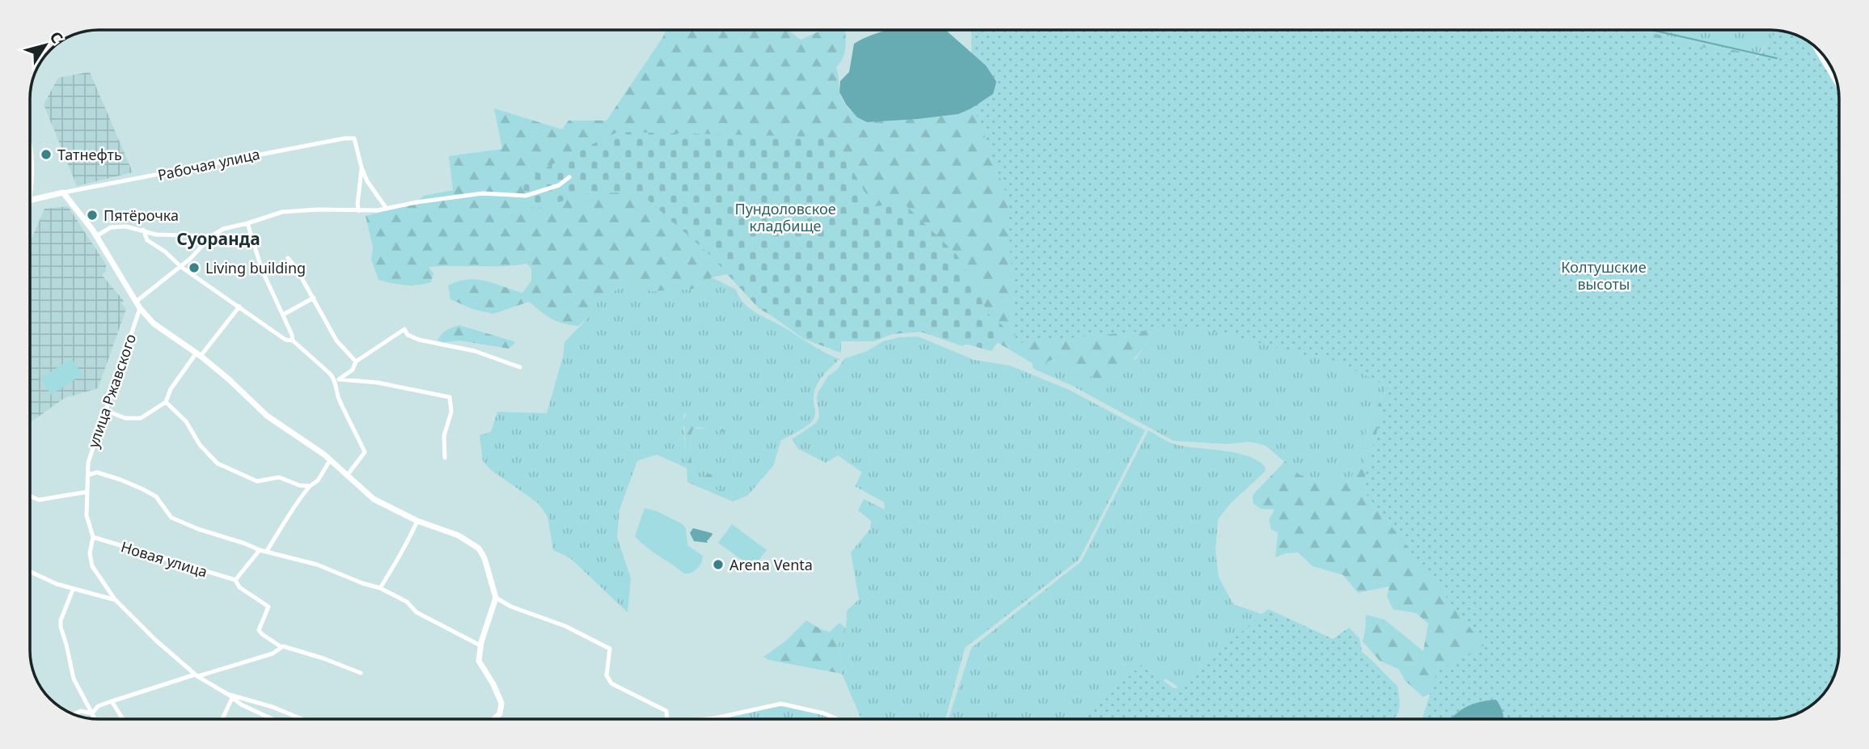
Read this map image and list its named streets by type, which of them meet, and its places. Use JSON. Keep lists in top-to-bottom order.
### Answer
{
  "streets": {
    "street": ["Рабочая улица", "улица Ржавского", "Новая улица"]
  },
  "crossings": [
    ["улица Ржавского", "Новая улица"]
  ],
  "districts": ["Суоранда"],
  "parks": ["Пундоловское кладбище", "Колтушские высоты"],
  "places": [
    "Татнефть",
    "Пятёрочка",
    "Living building",
    "Arena Venta"
  ],
  "north": "top right"
}
